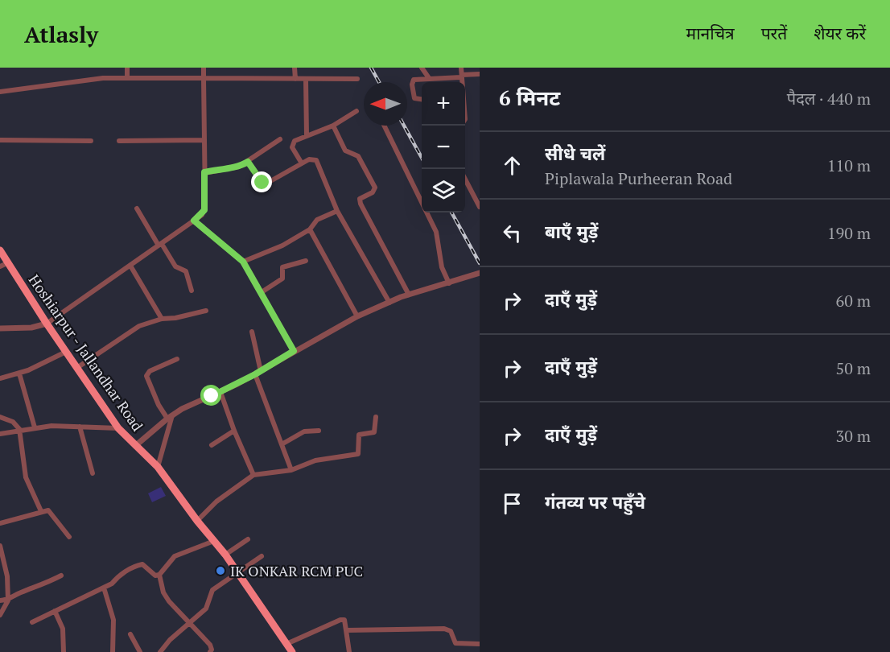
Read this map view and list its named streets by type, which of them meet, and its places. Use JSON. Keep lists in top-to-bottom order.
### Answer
{
  "streets": {
    "highway": ["Hoshiarpur - Jallandhar Road"]
  },
  "places": ["IK ONKAR RCM PUC"],
  "north": "left",
  "page": {
    "header": "Atlasly",
    "nav": ["मानचित्र", "परतें", "शेयर करें"],
    "heading": ["6 मिनट", "पैदल · 440 m"],
    "map_buttons": ["+", "−"],
    "list": [
      ["सीधे चलें", "Piplawala Purheeran Road", "110 m"],
      ["बाएँ मुड़ें", "190 m"],
      ["दाएँ मुड़ें", "60 m"],
      ["दाएँ मुड़ें", "50 m"],
      ["दाएँ मुड़ें", "30 m"],
      "गंतव्य पर पहुँचे"
    ]
  }
}
